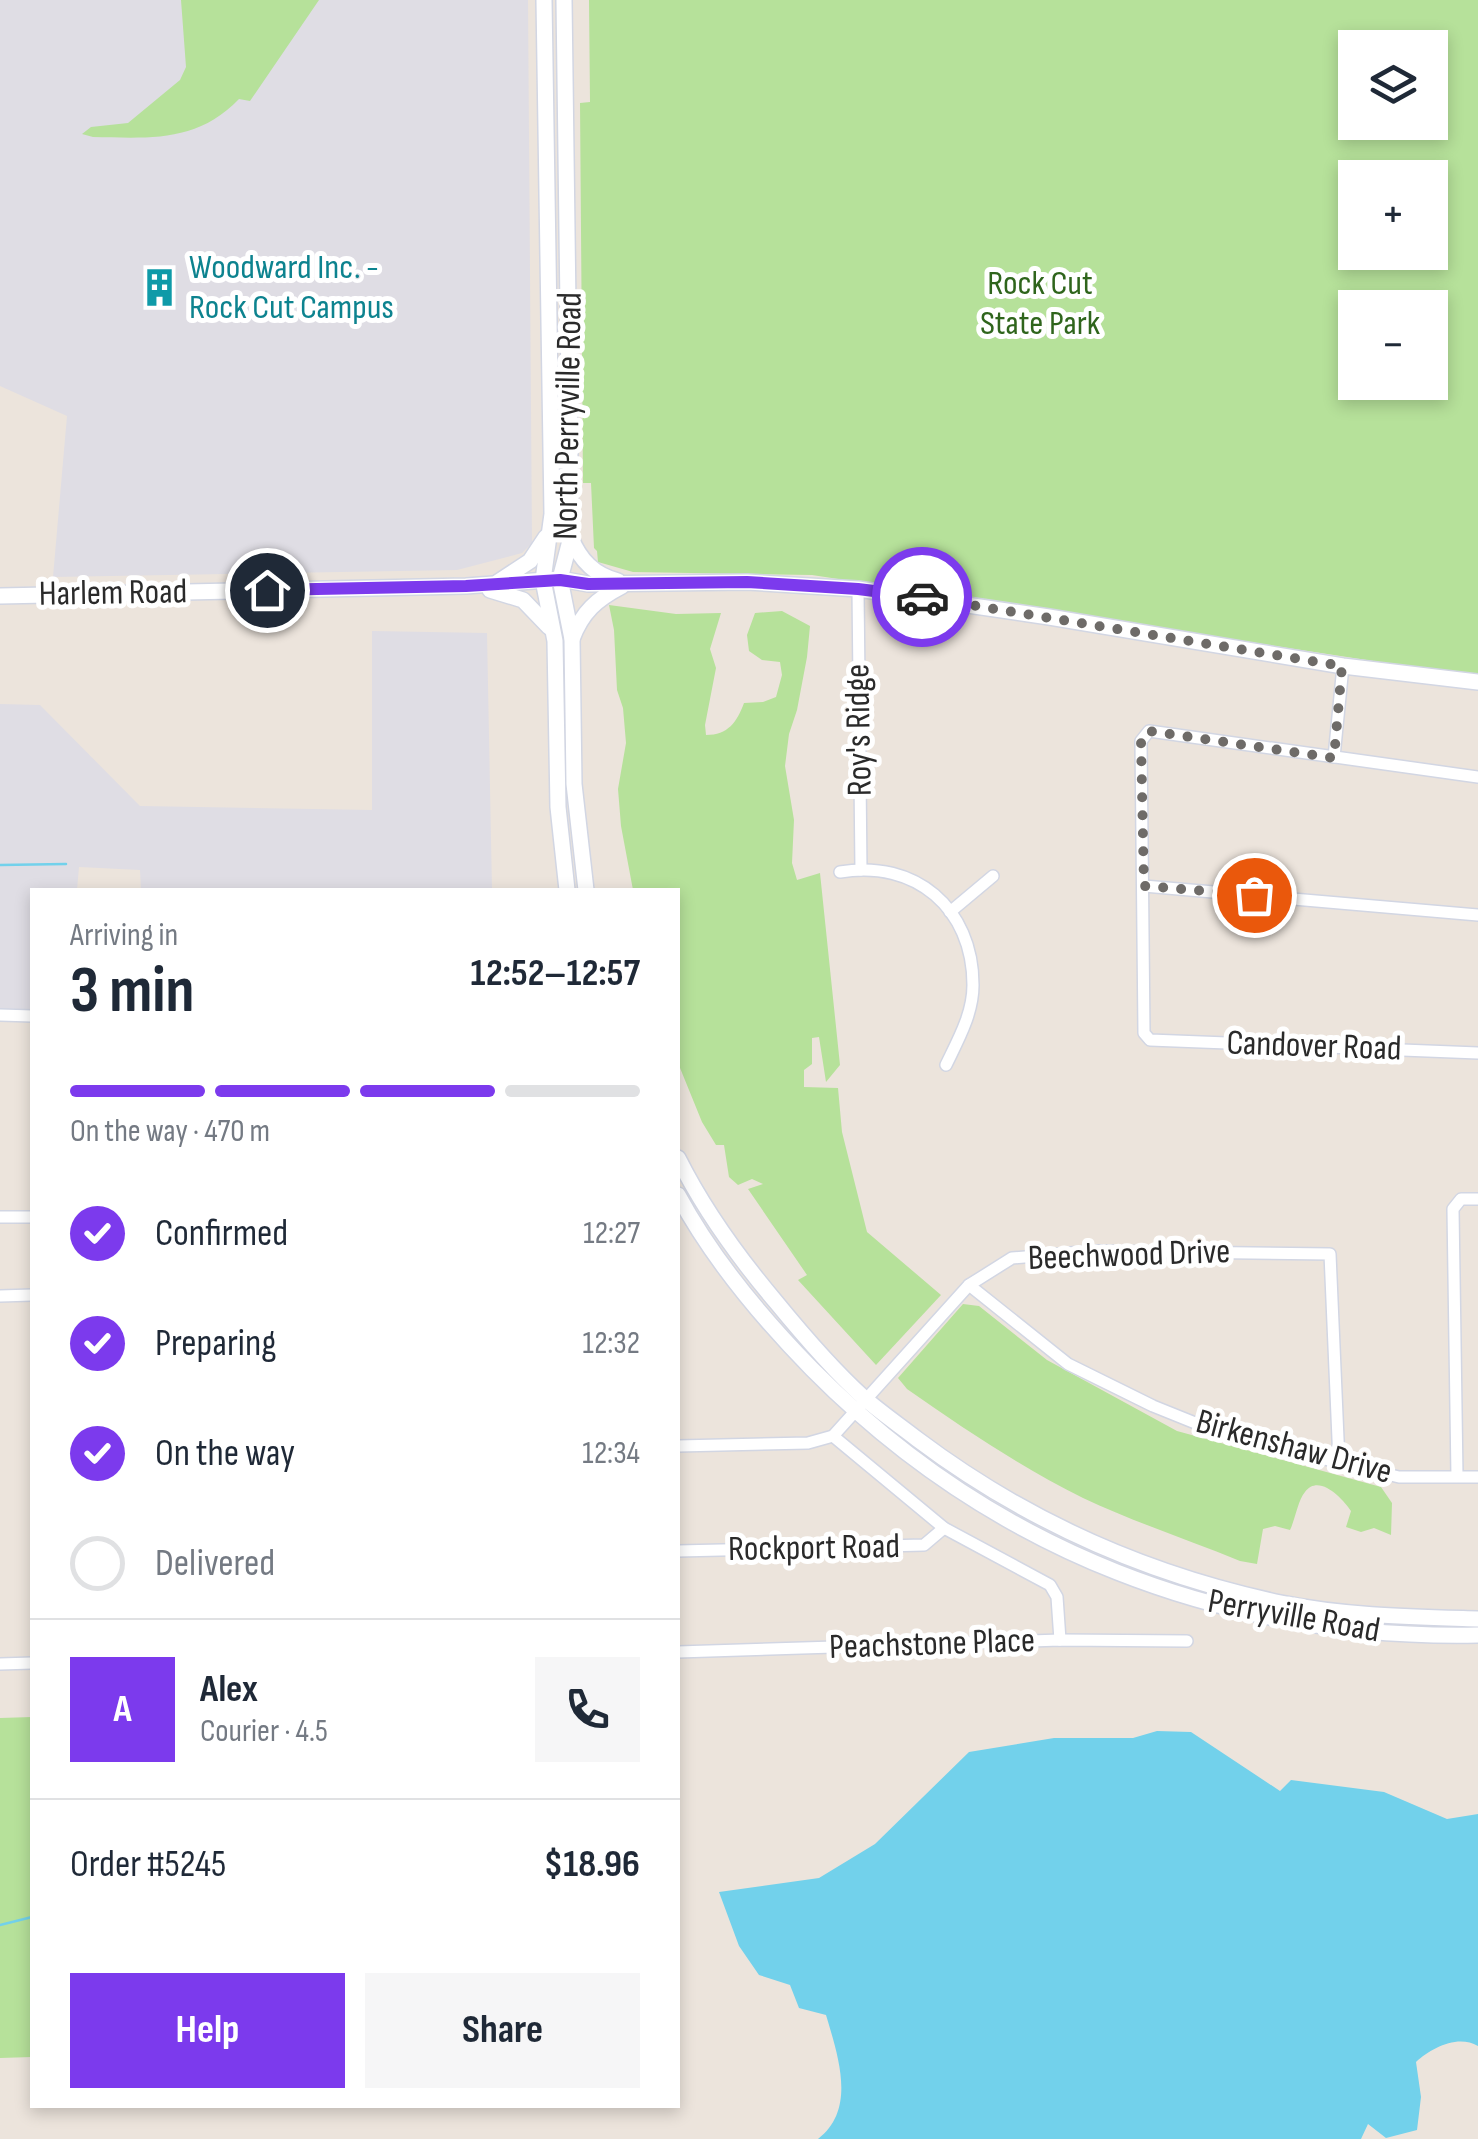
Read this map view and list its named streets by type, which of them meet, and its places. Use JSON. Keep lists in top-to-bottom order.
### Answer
{
  "streets": {
    "main road": ["North Perryville Road", "Harlem Road", "Perryville Road"],
    "street": [
      "Roy's Ridge",
      "Candover Road",
      "Beechwood Drive",
      "Birkenshaw Drive",
      "Rockport Road",
      "Peachstone Place"
    ]
  },
  "crossings": [
    ["North Perryville Road", "Harlem Road"],
    ["Harlem Road", "Roy's Ridge"],
    ["Beechwood Drive", "Birkenshaw Drive"],
    ["Beechwood Drive", "Perryville Road"]
  ],
  "parks": ["Rock Cut State Park"],
  "places": {
    "building": ["Woodward Inc. - Rock Cut Campus"]
  },
  "page": {
    "map_buttons": ["+", "−"],
    "heading": ["3 min", "Arriving in", "12:52–12:57"],
    "panel": [
      "Alex",
      "Courier · 4.5",
      "Order #5245",
      "$18.96"
    ],
    "bar": "On the way · 470 m",
    "list": [
      ["Confirmed", "12:27"],
      ["Preparing", "12:32"],
      ["On the way", "12:34"],
      "Delivered"
    ],
    "round": "A",
    "buttons": ["Help", "Share"]
  }
}
